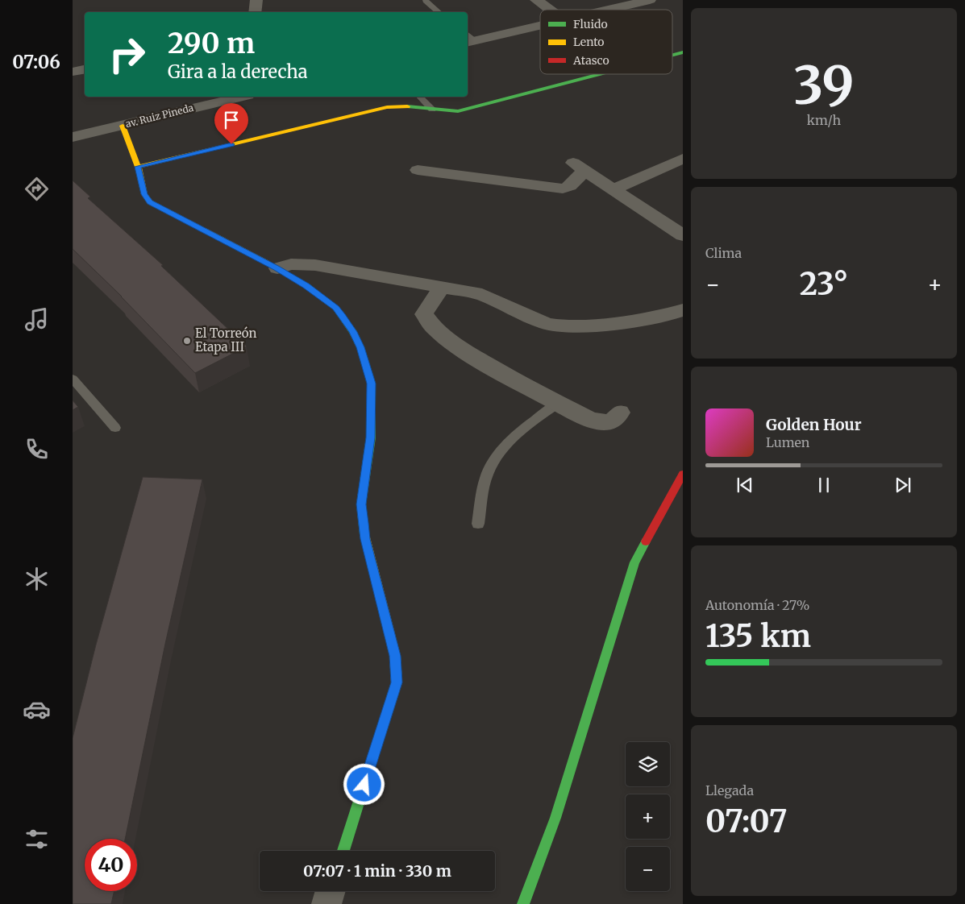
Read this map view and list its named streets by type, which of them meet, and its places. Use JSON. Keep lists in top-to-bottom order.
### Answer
{
  "streets": {
    "street": ["av. Ruiz Pineda"]
  },
  "places": ["El Torreón Etapa III"],
  "legend": ["Fluido", "Lento", "Atasco"],
  "page": {
    "tabs": "07:06",
    "tile": [
      ["39", "km/h"],
      "Clima",
      ["Autonomía · 27%", "135 km"],
      ["Llegada", "07:07"]
    ],
    "turn": ["290 m", "Gira a la derecha"],
    "heat": ["−", "23°", "+"],
    "song": ["Golden Hour", "Lumen"],
    "map_buttons": ["+", "−"],
    "limit": "40",
    "trip": "07:07 · 1 min · 330 m"
  }
}
